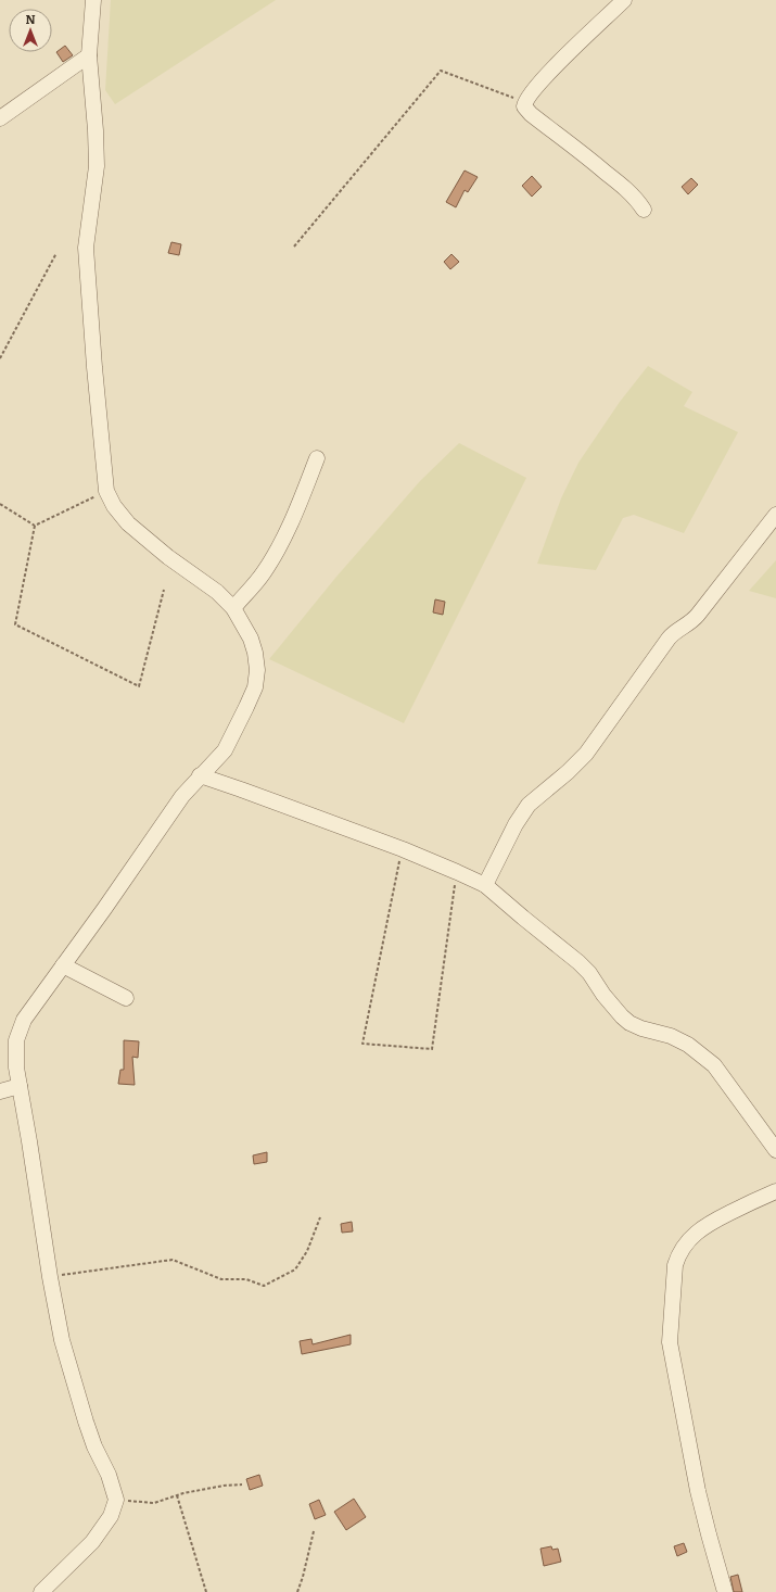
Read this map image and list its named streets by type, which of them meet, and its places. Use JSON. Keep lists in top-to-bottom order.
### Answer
{
  "north": "top"
}
